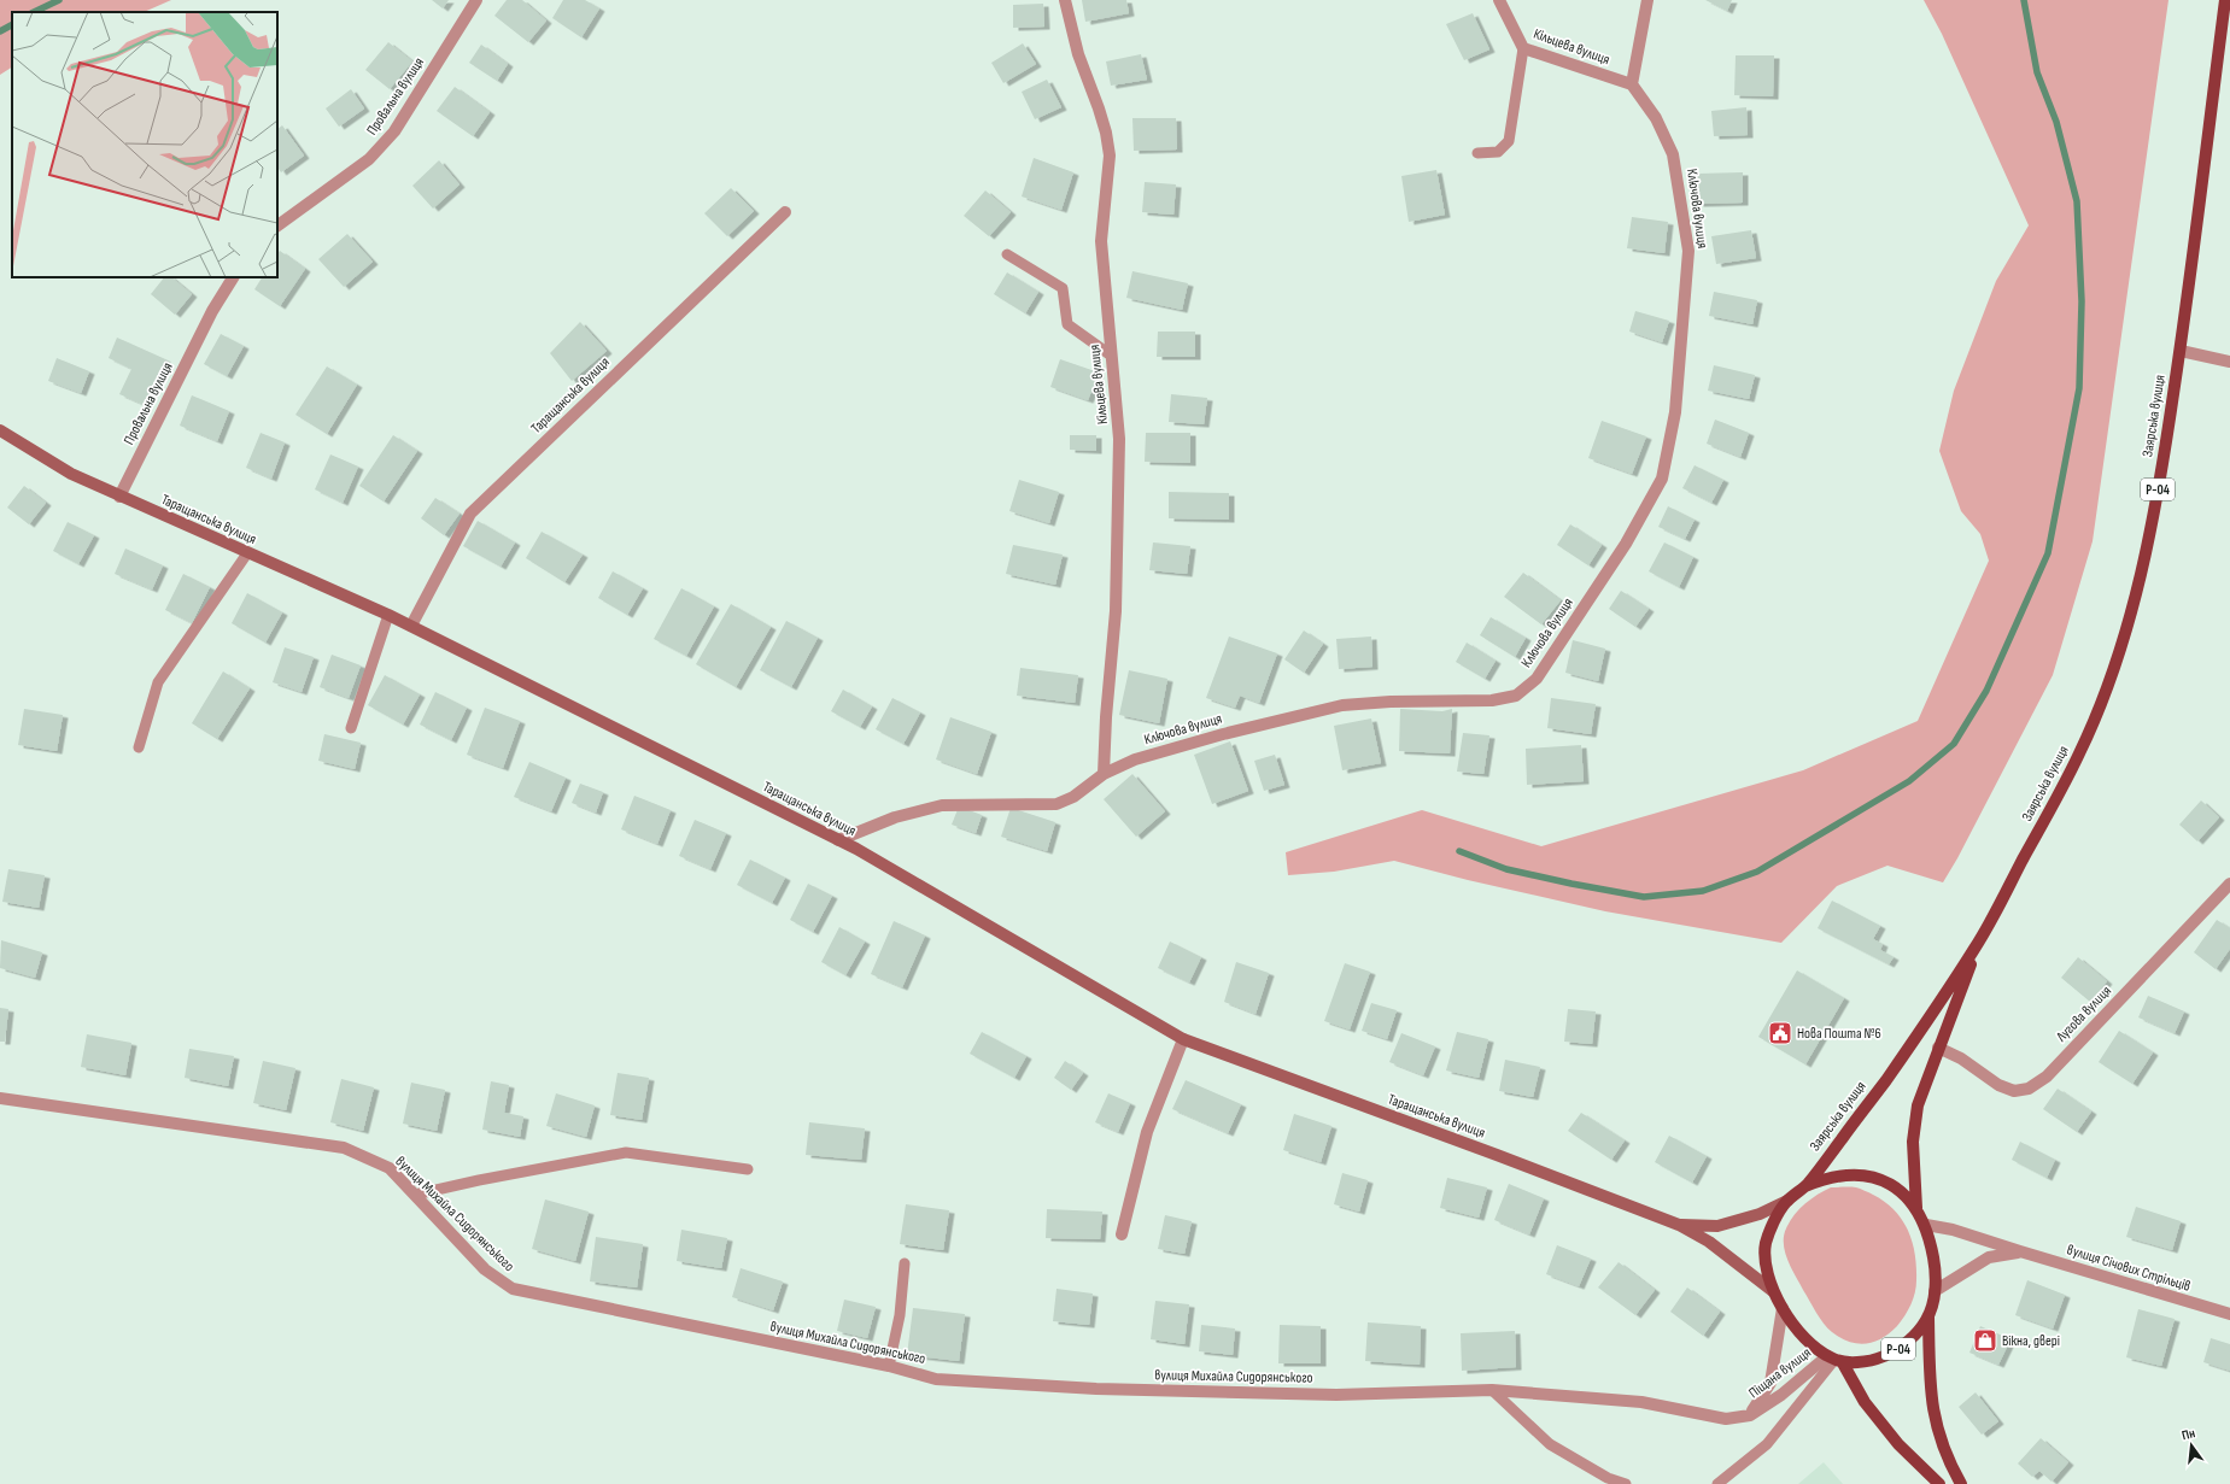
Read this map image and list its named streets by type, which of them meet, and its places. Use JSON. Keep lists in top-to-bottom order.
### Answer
{
  "streets": {
    "main road": ["Таращанська вулиця", "Заярська вулиця", "Р-04"],
    "street": [
      "Кільцева вулиця",
      "Провальна вулиця",
      "Ключова вулиця",
      "Лугова вулиця",
      "вулиця Михайла Сидорянського",
      "вулиця Січових Стрільців",
      "Піщана вулиця"
    ]
  },
  "crossings": [
    ["Кільцева вулиця", "Ключова вулиця"],
    ["Провальна вулиця", "Таращанська вулиця"],
    ["Ключова вулиця", "Таращанська вулиця"],
    ["Таращанська вулиця", "Р-04"],
    ["Заярська вулиця", "Р-04"],
    ["Заярська вулиця", "Лугова вулиця"],
    ["Р-04", "вулиця Січових Стрільців"],
    ["Р-04", "Піщана вулиця"],
    ["вулиця Михайла Сидорянського", "Піщана вулиця"]
  ],
  "places": {
    "public building": ["Нова Пошта №6"],
    "shop": ["Вікна, двері"]
  },
  "north": "top"
}
